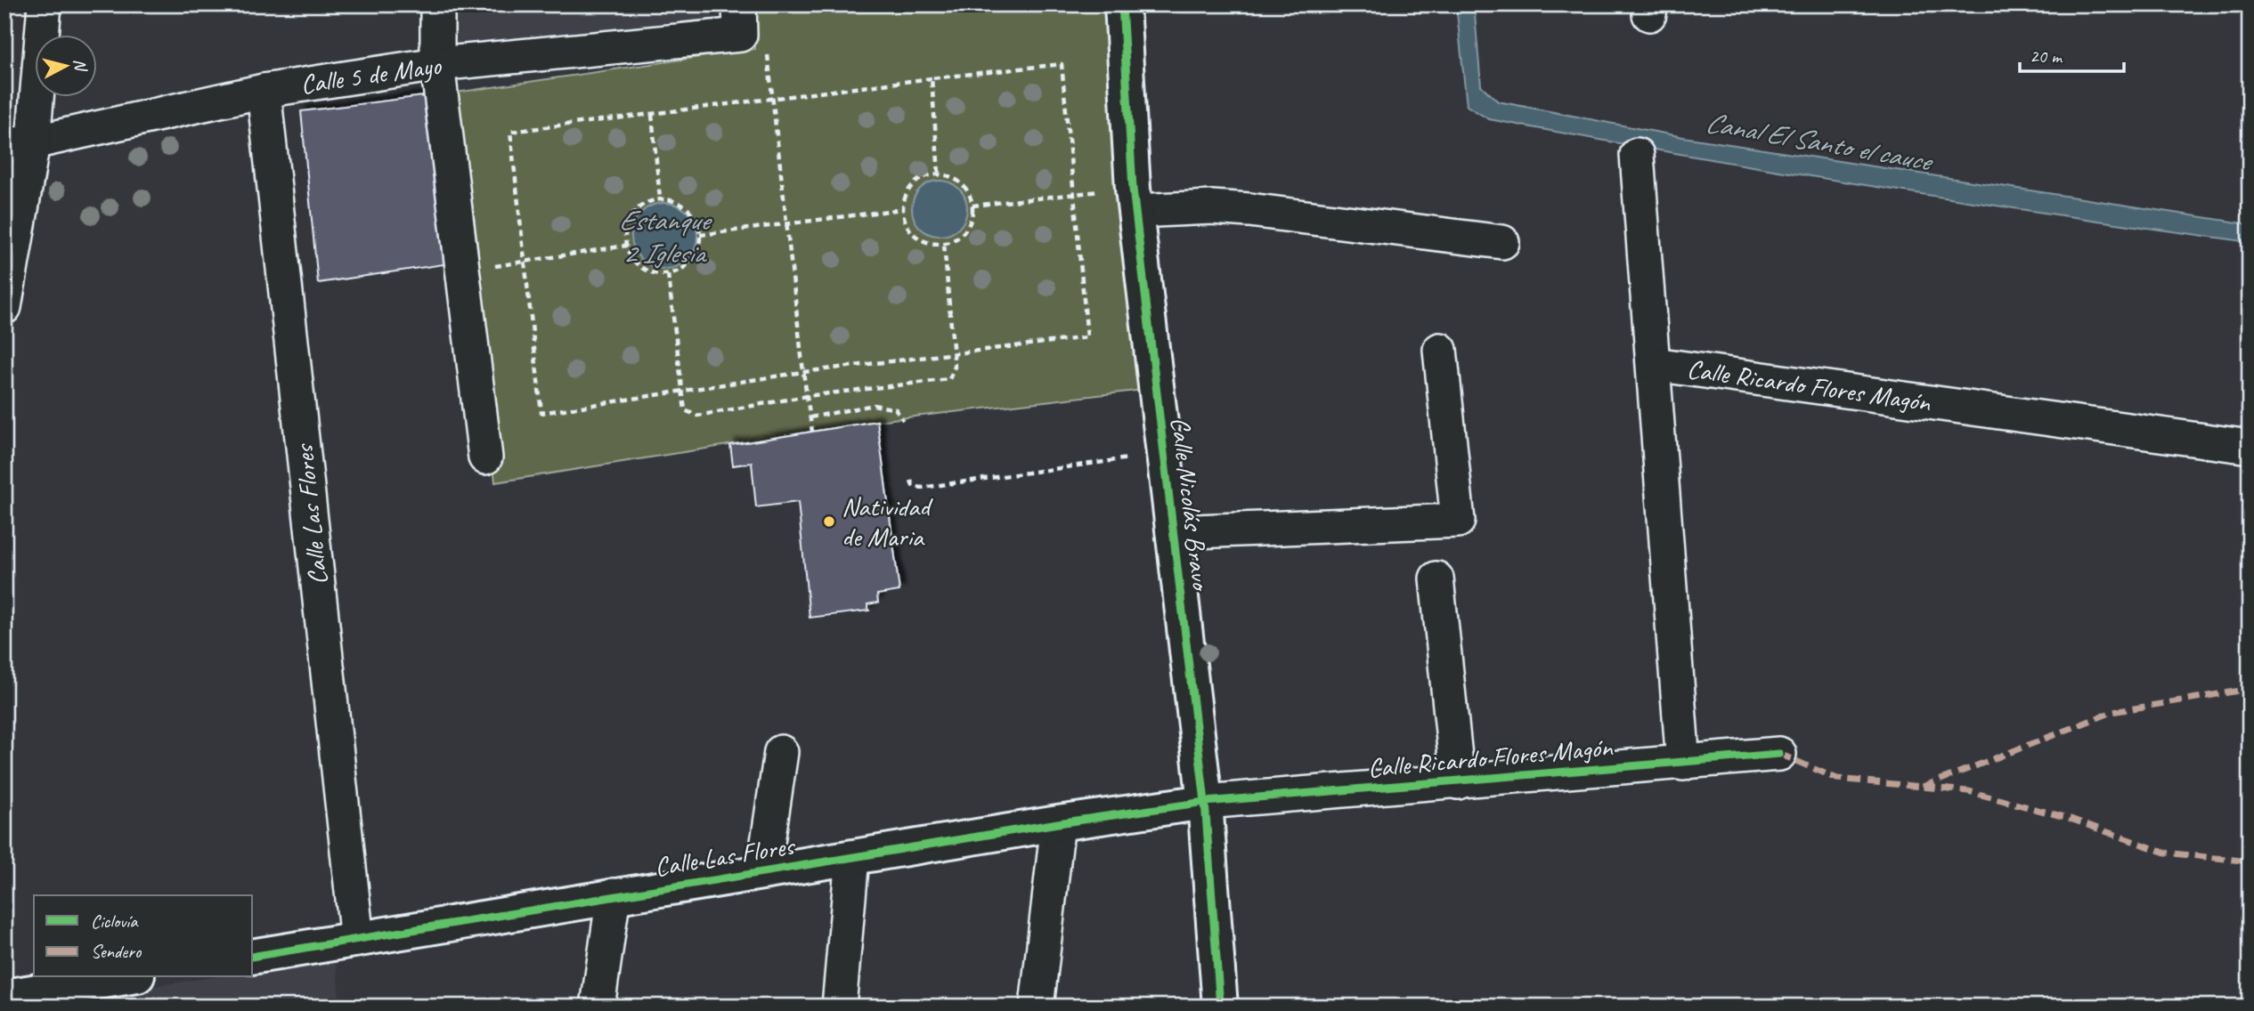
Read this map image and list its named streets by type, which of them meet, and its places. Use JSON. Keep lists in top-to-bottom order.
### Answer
{
  "streets": {
    "street": [
      "Calle 5 de Mayo",
      "Calle Ricardo Flores Magón",
      "Calle Nicolás Bravo",
      "Calle Las Flores"
    ]
  },
  "crossings": [
    ["Calle 5 de Mayo", "Calle Las Flores"],
    ["Calle Ricardo Flores Magón", "Calle Nicolás Bravo"],
    ["Calle Ricardo Flores Magón", "Calle Las Flores"],
    ["Calle Nicolás Bravo", "Calle Las Flores"]
  ],
  "water": ["Canal El Santo el cauce", "Estanque 2 Iglesia"],
  "places": ["Natividad de Maria"],
  "legend": ["Ciclovía", "Sendero"],
  "scale_bar": "20 m",
  "north": "right"
}
